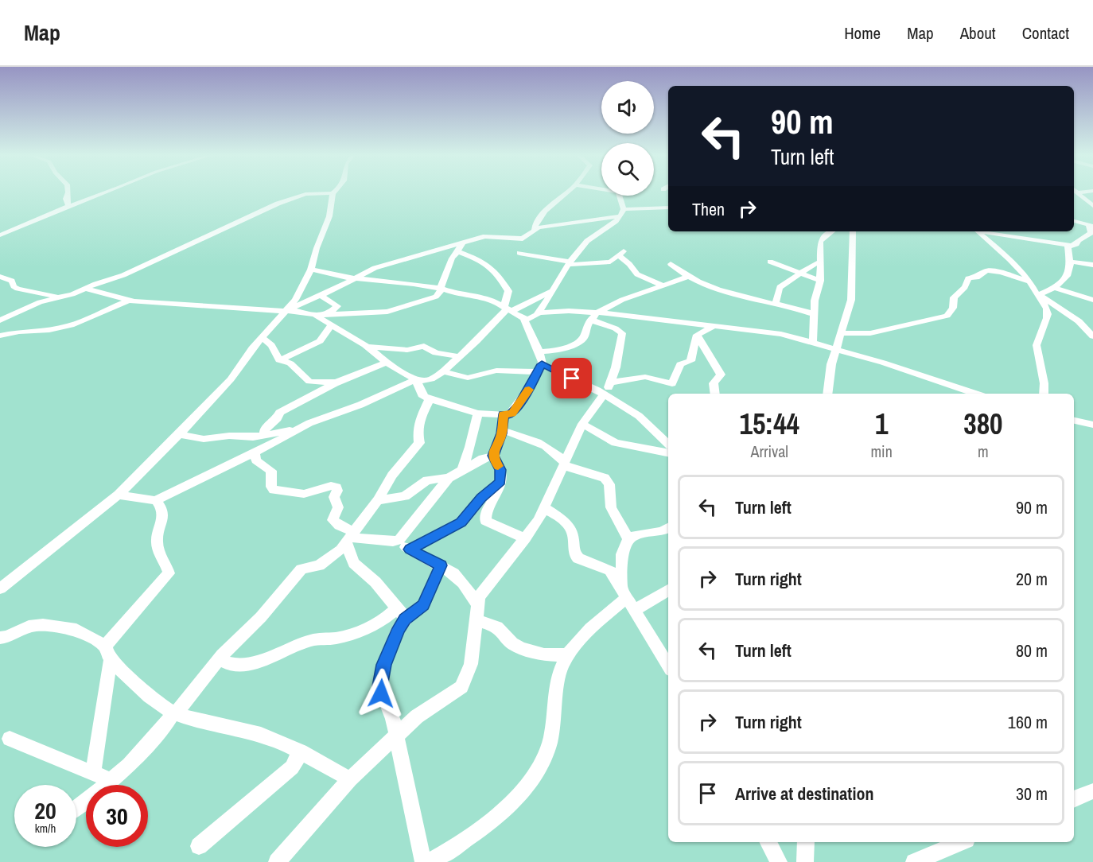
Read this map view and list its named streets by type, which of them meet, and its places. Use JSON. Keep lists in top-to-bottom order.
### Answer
{
  "page": {
    "header": "Map",
    "nav": [
      "Home",
      "Map",
      "About",
      "Contact"
    ],
    "turn": ["90 m", "Turn left"],
    "then": "Then",
    "eta": [
      "15:44",
      "Arrival",
      "1",
      "min",
      "380",
      "m"
    ],
    "list": [
      {
        "name": "Turn left",
        "value": "90 m"
      },
      {
        "name": "Turn right",
        "value": "20 m"
      },
      {
        "name": "Turn left",
        "value": "80 m"
      },
      {
        "name": "Turn right",
        "value": "160 m"
      },
      {
        "name": "Arrive at destination",
        "value": "30 m"
      }
    ],
    "speed": "20 km/h",
    "limit": "30"
  }
}
